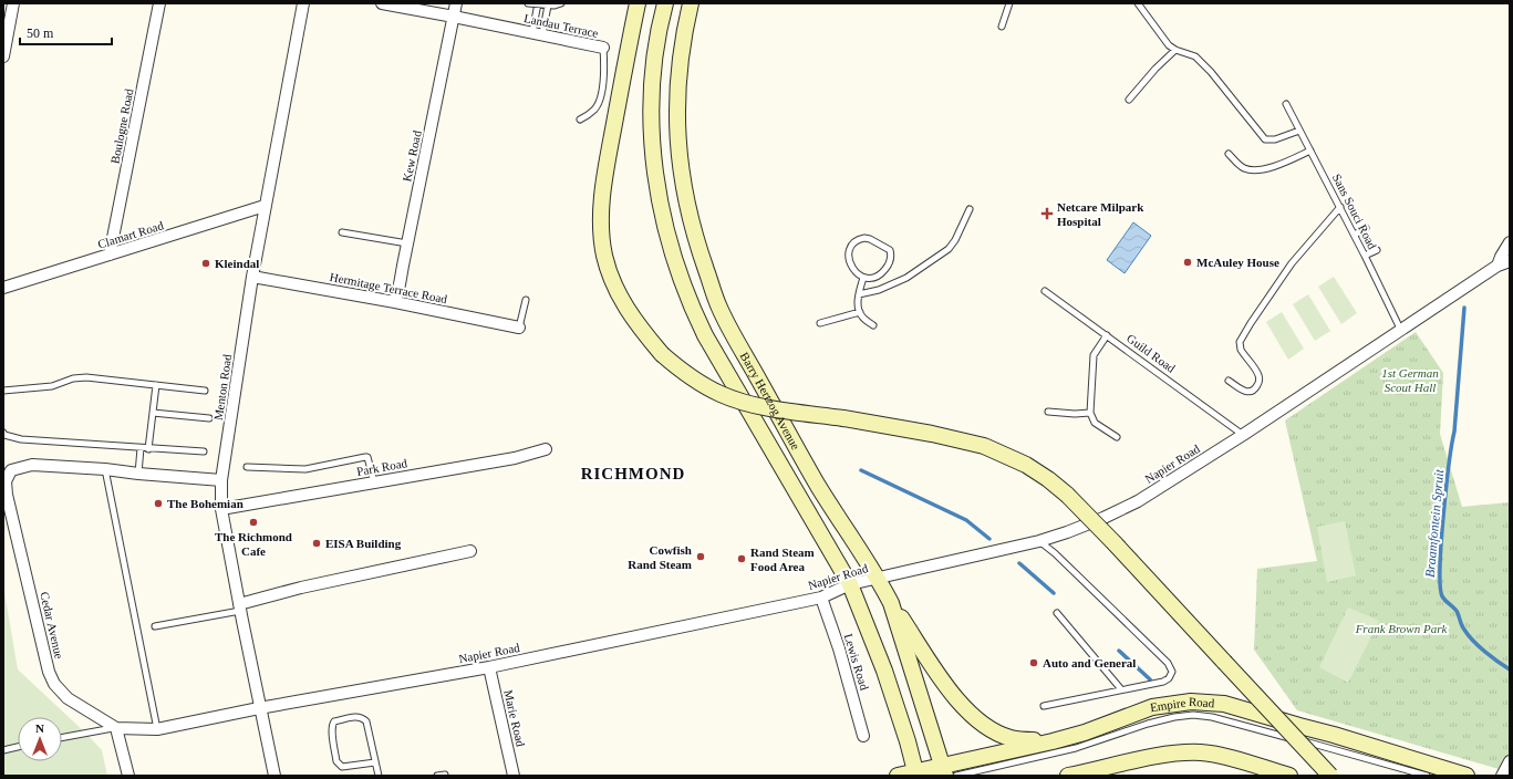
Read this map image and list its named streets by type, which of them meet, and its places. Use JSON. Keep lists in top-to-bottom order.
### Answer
{
  "streets": {
    "main road": ["Barry Hertzog Avenue", "Empire Road"],
    "street": [
      "Landau Terrace",
      "Boulogne Road",
      "Kew Road",
      "Clamart Road",
      "Hermitage Terrace Road",
      "Menton Road",
      "Napier Road",
      "Park Road",
      "Cedar Avenue",
      "Lewis Road",
      "Marie Road"
    ],
    "lane": ["Sans Souci Road", "Guild Road"]
  },
  "crossings": [
    ["Landau Terrace", "Kew Road"],
    ["Boulogne Road", "Clamart Road"],
    ["Kew Road", "Hermitage Terrace Road"],
    ["Sans Souci Road", "Napier Road"],
    ["Clamart Road", "Menton Road"],
    ["Hermitage Terrace Road", "Menton Road"],
    ["Guild Road", "Napier Road"],
    ["Menton Road", "Napier Road"],
    ["Menton Road", "Park Road"],
    ["Barry Hertzog Avenue", "Napier Road"],
    ["Barry Hertzog Avenue", "Empire Road"],
    ["Napier Road", "Cedar Avenue"],
    ["Napier Road", "Lewis Road"],
    ["Napier Road", "Marie Road"]
  ],
  "districts": ["RICHMOND"],
  "water": ["Braamfontein Spruit"],
  "parks": ["1st German Scout Hall", "Frank Brown Park"],
  "places": {
    "health": ["Netcare Milpark Hospital"],
    "other": [
      "McAuley House",
      "Kleindal",
      "The Bohemian",
      "The Richmond Cafe",
      "EISA Building",
      "Cowfish Rand Steam",
      "Rand Steam Food Area",
      "Auto and General"
    ]
  },
  "scale_bar": "50 m",
  "north": "top"
}
